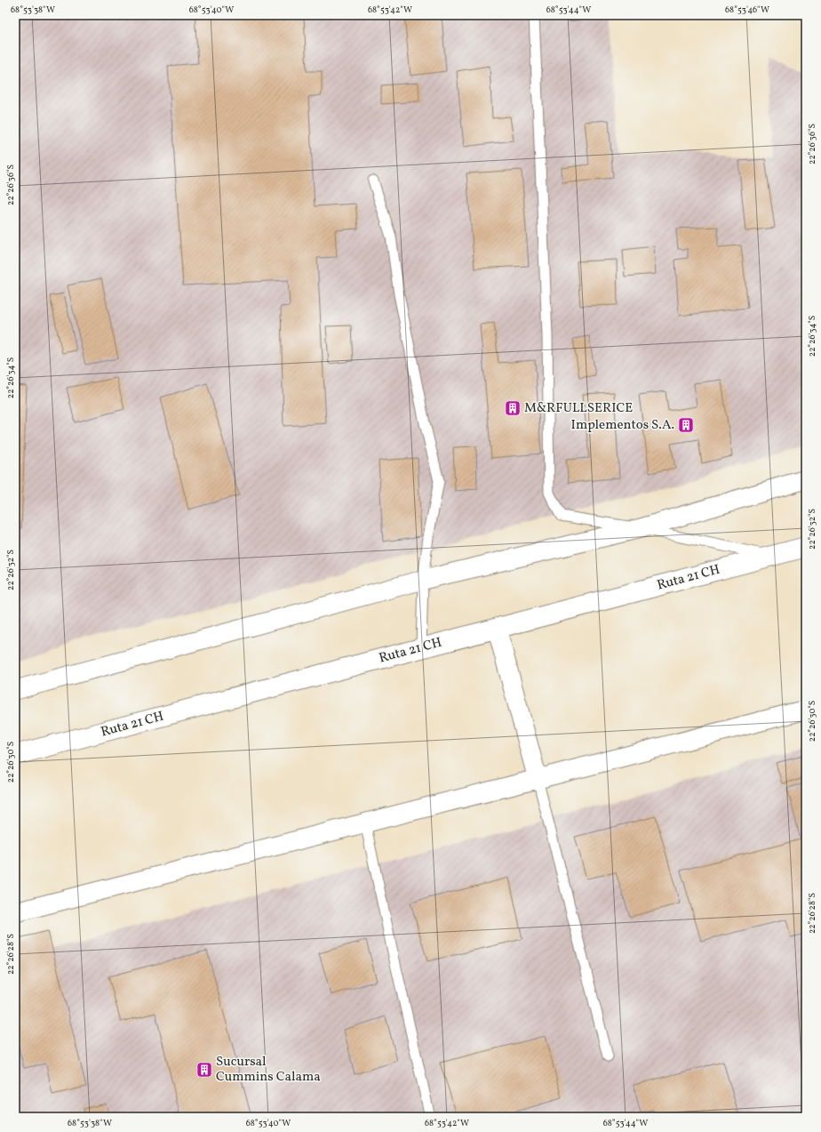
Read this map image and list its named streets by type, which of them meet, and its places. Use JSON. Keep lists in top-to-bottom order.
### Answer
{
  "streets": {
    "highway": ["Ruta 21 CH"]
  },
  "places": {
    "building": ["M&RFULLSERICE", "Implementos S.A.", "Sucursal Cummins Calama"]
  },
  "coordinates": [
    "68°53'38\"W",
    "68°53'40\"W",
    "68°53'42\"W",
    "68°53'44\"W",
    "68°53'46\"W",
    "22°26'36\"S",
    "22°26'34\"S",
    "22°26'32\"S",
    "22°26'30\"S",
    "22°26'28\"S"
  ]
}
